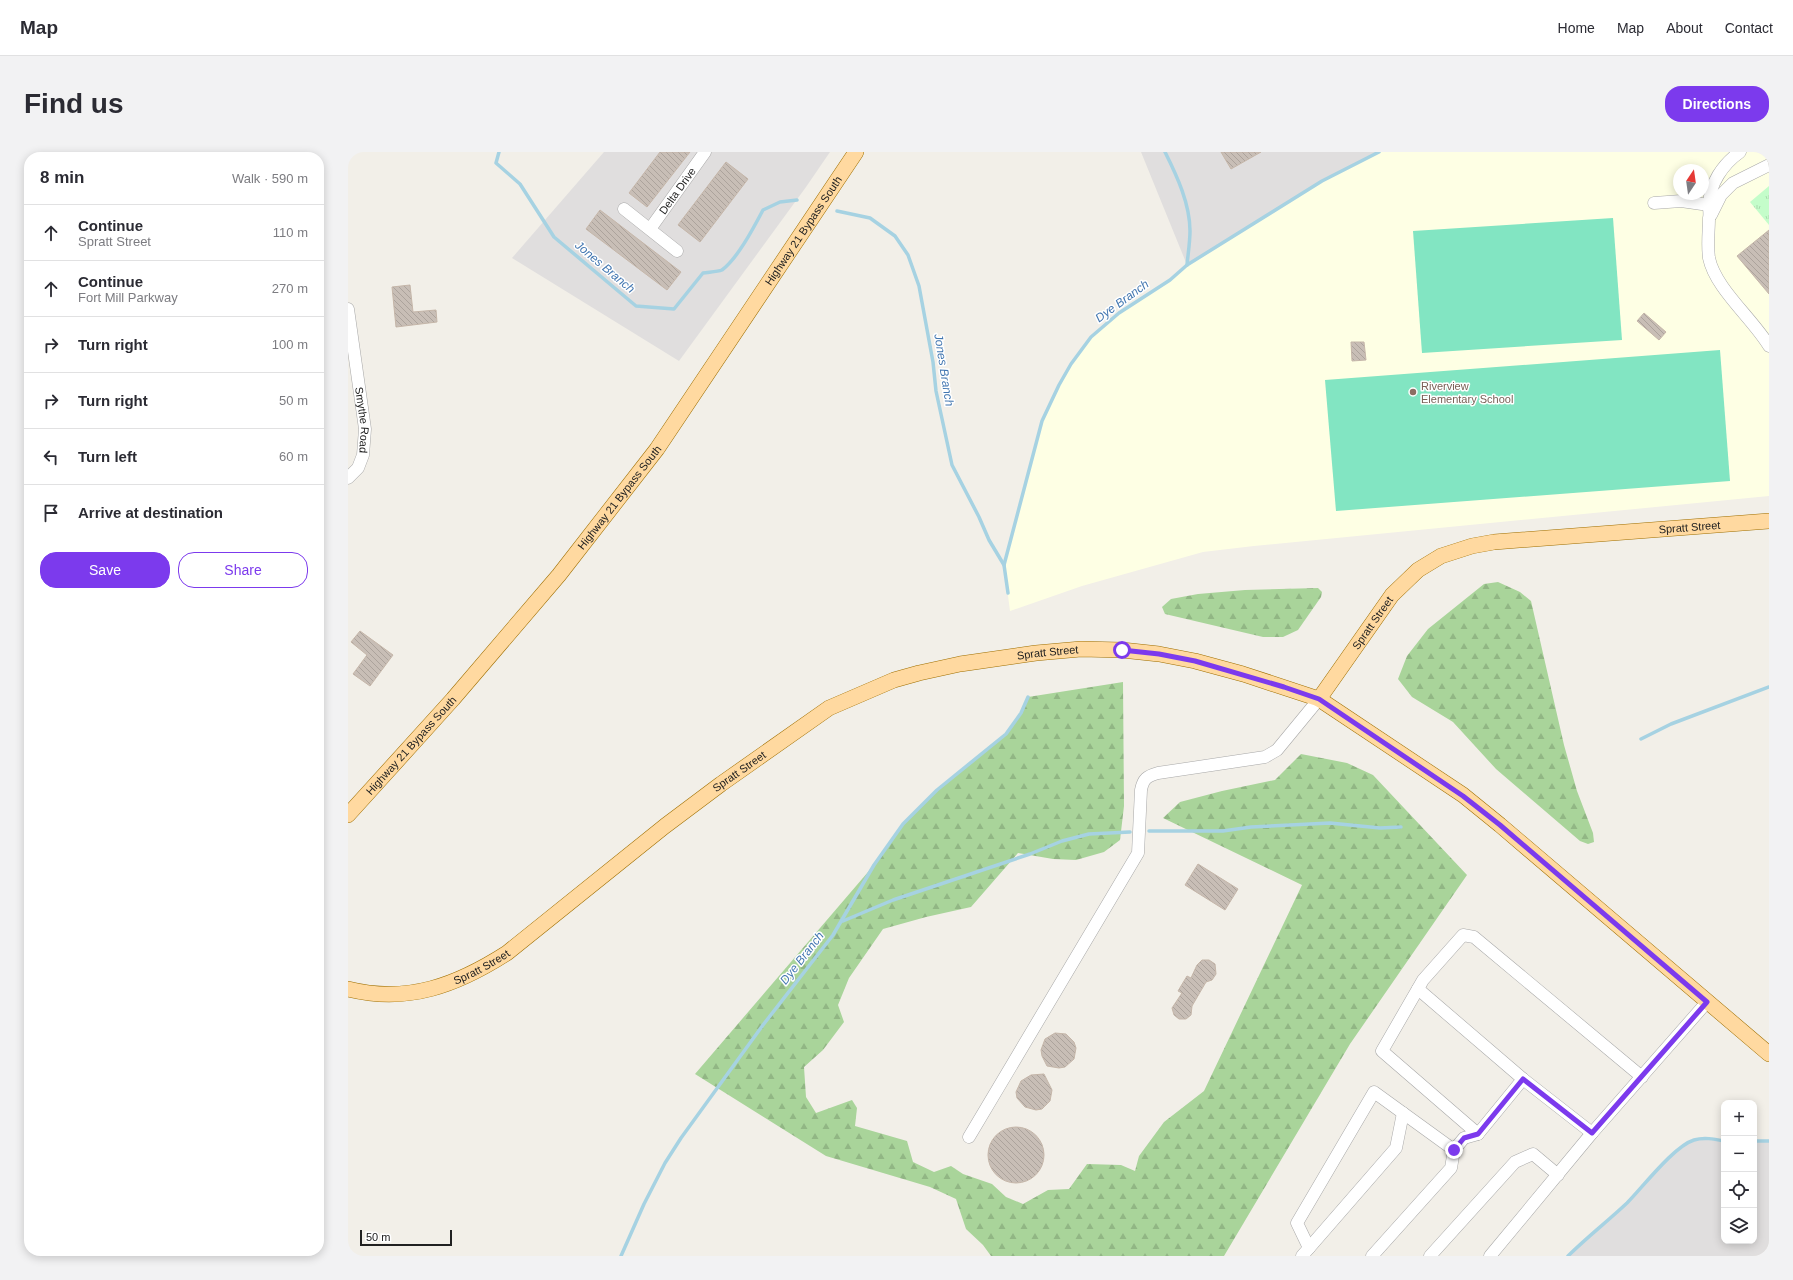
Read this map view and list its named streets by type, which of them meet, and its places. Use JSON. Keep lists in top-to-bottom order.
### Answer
{
  "streets": {
    "main road": ["Highway 21 Bypass South", "Spratt Street"],
    "street": ["Delta Drive", "Smythe Road"]
  },
  "water": ["Jones Branch", "Dye Branch"],
  "places": ["Riverview Elementary School"],
  "scale_bar": "50 m",
  "north": "top",
  "page": {
    "header": "Map",
    "nav": [
      "Home",
      "Map",
      "About",
      "Contact"
    ],
    "buttons": [
      "Directions",
      ["Save", "Share"]
    ],
    "title": "Find us",
    "heading": ["8 min", "Walk · 590 m"],
    "list": [
      ["Continue", "Spratt Street", "110 m"],
      ["Continue", "Fort Mill Parkway", "270 m"],
      ["Turn right", "100 m"],
      ["Turn right", "50 m"],
      ["Turn left", "60 m"],
      "Arrive at destination"
    ],
    "map_buttons": ["+", "−"],
    "scale": "50 m"
  }
}
